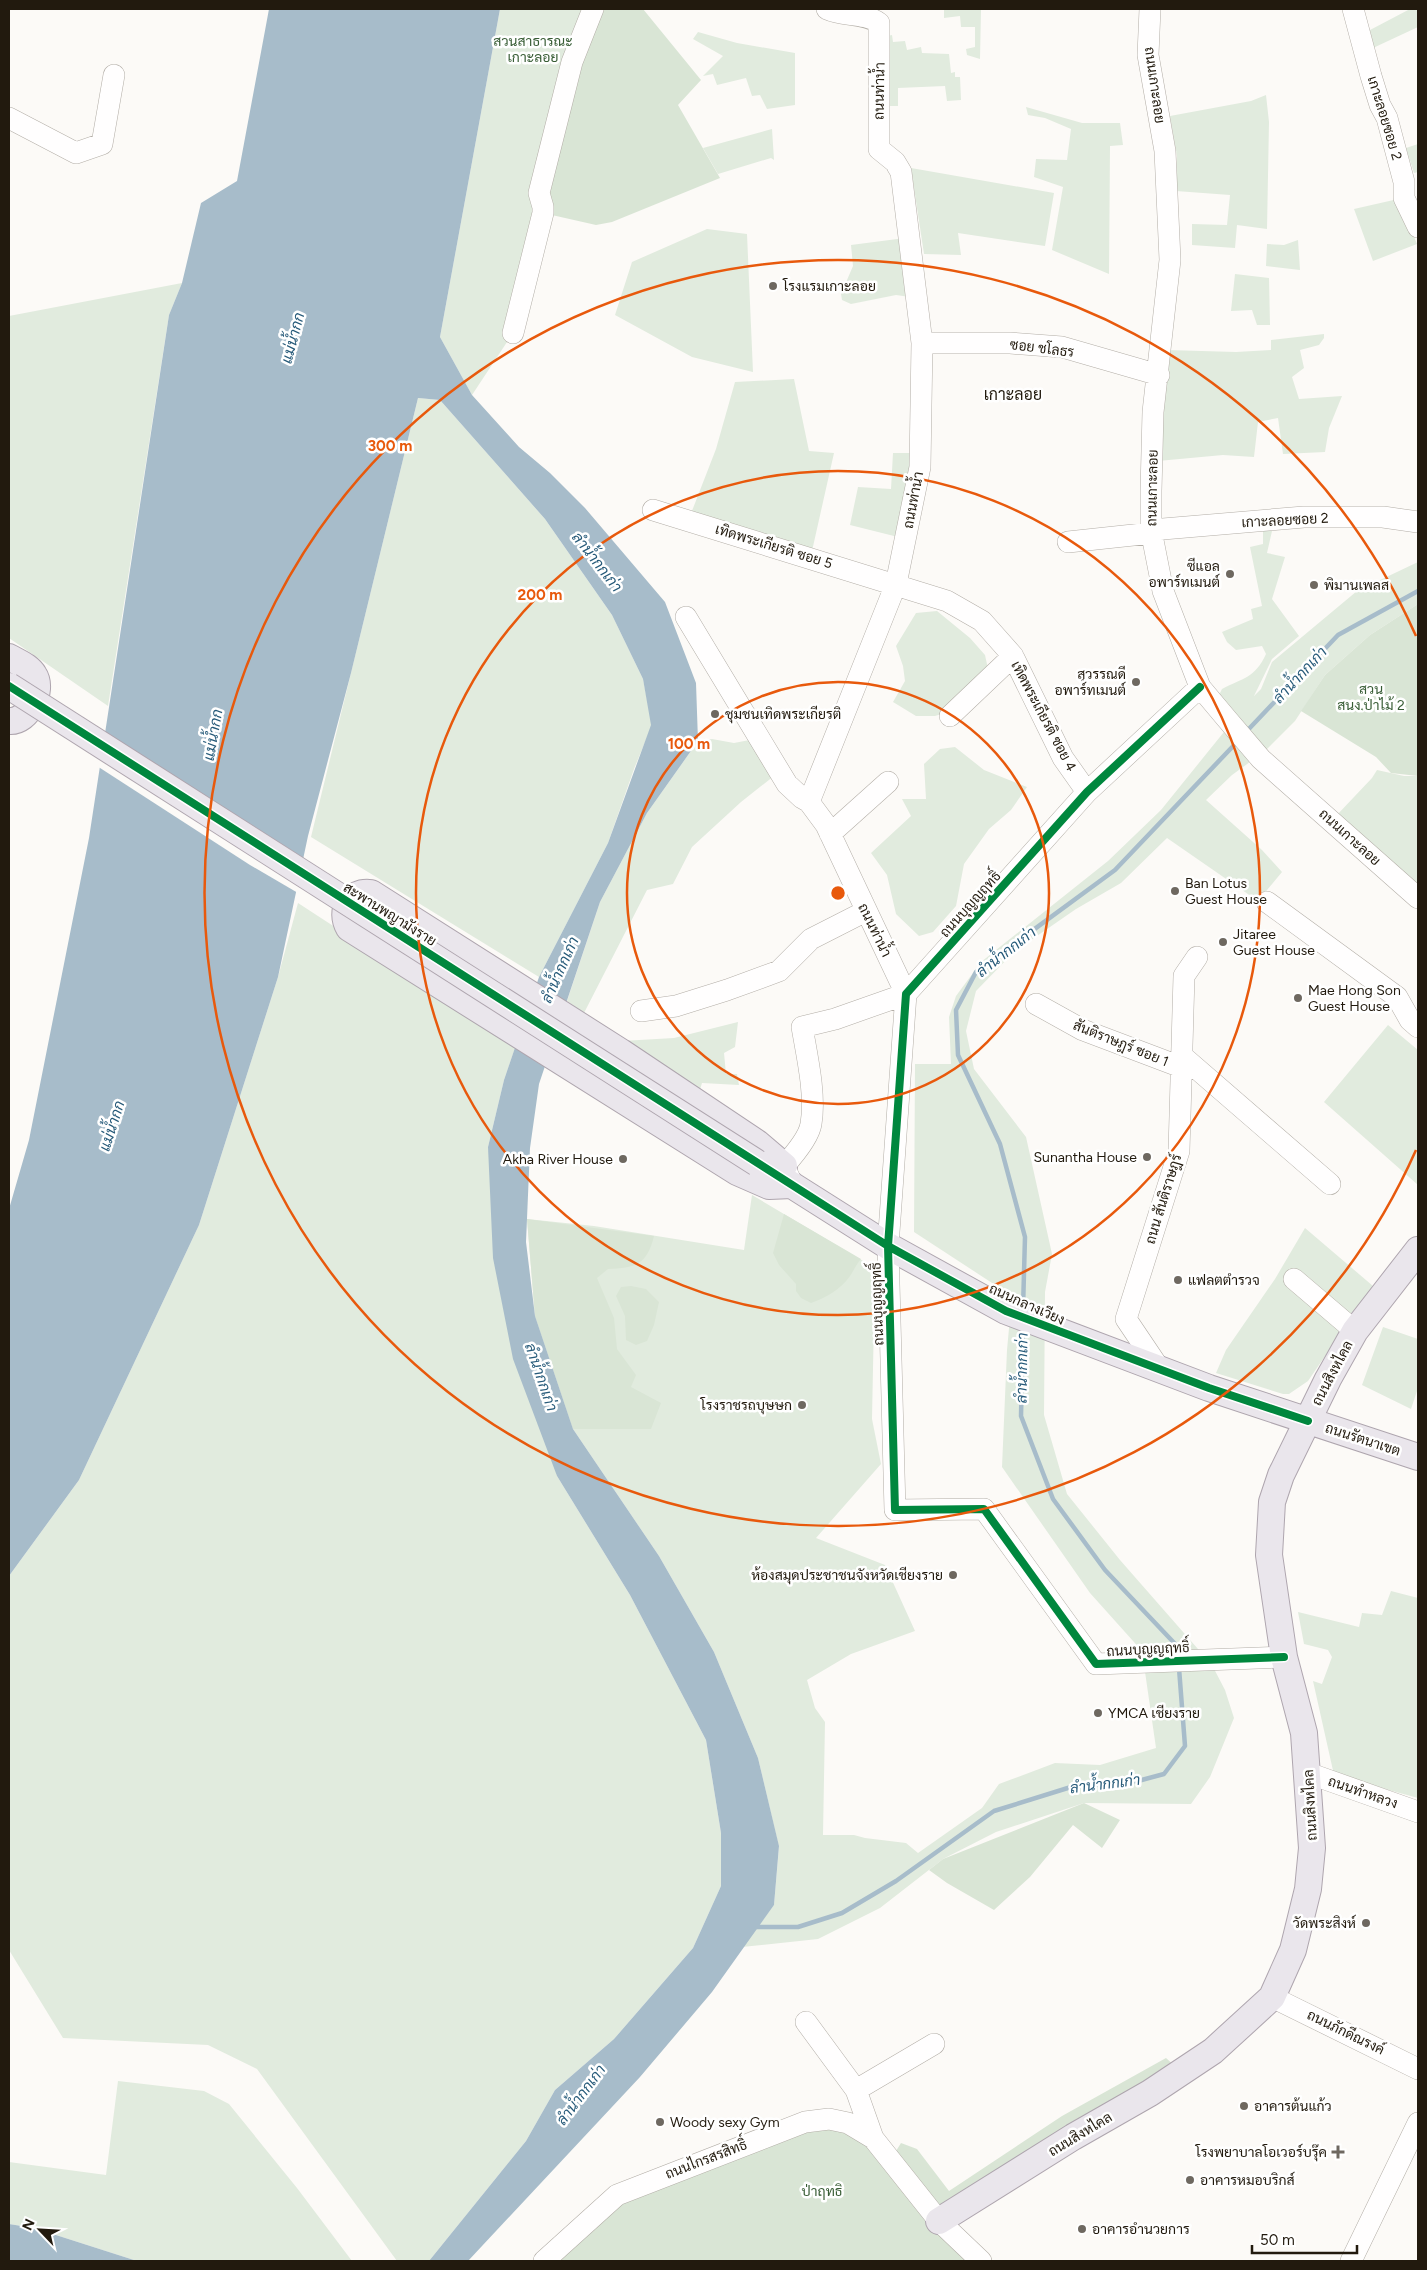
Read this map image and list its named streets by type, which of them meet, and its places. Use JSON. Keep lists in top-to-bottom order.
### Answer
{
  "streets": {
    "main road": [
      "สะพานพญามังราย",
      "ถนนกลางเวียง",
      "ถนนสิงหไคล",
      "ถนนรัตนาเขต"
    ],
    "street": [
      "ถนนเกาะลอย",
      "ถนนท่าน้ำ",
      "เกาะลอยซอย 2",
      "ซอย ชโลธร",
      "เทิดพระเกียรติ ซอย 5",
      "เทิดพระเกียรติ ซอย 4",
      "ถนนบุญญฤทธิ์",
      "สันติราษฎร์ ซอย 1",
      "ถนน สันติราษฎร์",
      "ถนนทำหลวง",
      "ถนนภักดีณรงค์",
      "ถนนไกรสรสิทธิ์"
    ]
  },
  "crossings": [
    ["ถนนเกาะลอย", "เกาะลอยซอย 2"],
    ["ถนนเกาะลอย", "ซอย ชโลธร"],
    ["ถนนเกาะลอย", "ถนนบุญญฤทธิ์"],
    ["ถนนท่าน้ำ", "ซอย ชโลธร"],
    ["ถนนท่าน้ำ", "เทิดพระเกียรติ ซอย 5"],
    ["ถนนท่าน้ำ", "เทิดพระเกียรติ ซอย 4"],
    ["ถนนท่าน้ำ", "ถนนบุญญฤทธิ์"],
    ["เทิดพระเกียรติ ซอย 5", "เทิดพระเกียรติ ซอย 4"],
    ["เทิดพระเกียรติ ซอย 4", "ถนนบุญญฤทธิ์"],
    ["ถนนบุญญฤทธิ์", "ถนนกลางเวียง"],
    ["ถนนบุญญฤทธิ์", "ถนนสิงหไคล"],
    ["สะพานพญามังราย", "ถนนกลางเวียง"],
    ["สันติราษฎร์ ซอย 1", "ถนน สันติราษฎร์"],
    ["ถนน สันติราษฎร์", "ถนนกลางเวียง"],
    ["ถนนกลางเวียง", "ถนนสิงหไคล"],
    ["ถนนกลางเวียง", "ถนนรัตนาเขต"],
    ["ถนนสิงหไคล", "ถนนรัตนาเขต"],
    ["ถนนสิงหไคล", "ถนนทำหลวง"],
    ["ถนนสิงหไคล", "ถนนภักดีณรงค์"],
    ["ถนนสิงหไคล", "ถนนไกรสรสิทธิ์"]
  ],
  "districts": ["เกาะลอย"],
  "water": ["แม่น้ำกก", "ลำน้ำกกเก่า"],
  "parks": ["สวนสาธารณะ เกาะลอย", "สวน สนง.ป่าไม้ 2", "ป่าฤทธิ"],
  "places": {
    "other": [
      "โรงแรมเกาะลอย",
      "ซีแอล อพาร์ทเมนต์",
      "พิมานเพลส",
      "สุวรรณดี อพาร์ทเมนต์",
      "ชุมชนเทิดพระเกียรติ",
      "Ban Lotus Guest House",
      "Jitaree Guest House",
      "Mae Hong Son Guest House",
      "Sunantha House",
      "Akha River House",
      "แฟลตตำรวจ",
      "โรงราชรถบุษษก",
      "ห้องสมุดประชาชนจังหวัดเชียงราย",
      "YMCA เชียงราย",
      "วัดพระสิงห์",
      "อาคารต้นแก้ว",
      "Woody sexy Gym",
      "อาคารหมอบริกส์",
      "อาคารอำนวยการ"
    ],
    "health": ["โรงพยาบาลโอเวอร์บรุ๊ค"]
  },
  "scale_bar": "50 m",
  "north": "top left",
  "rings": ["300 m", "200 m", "100 m"]
}
